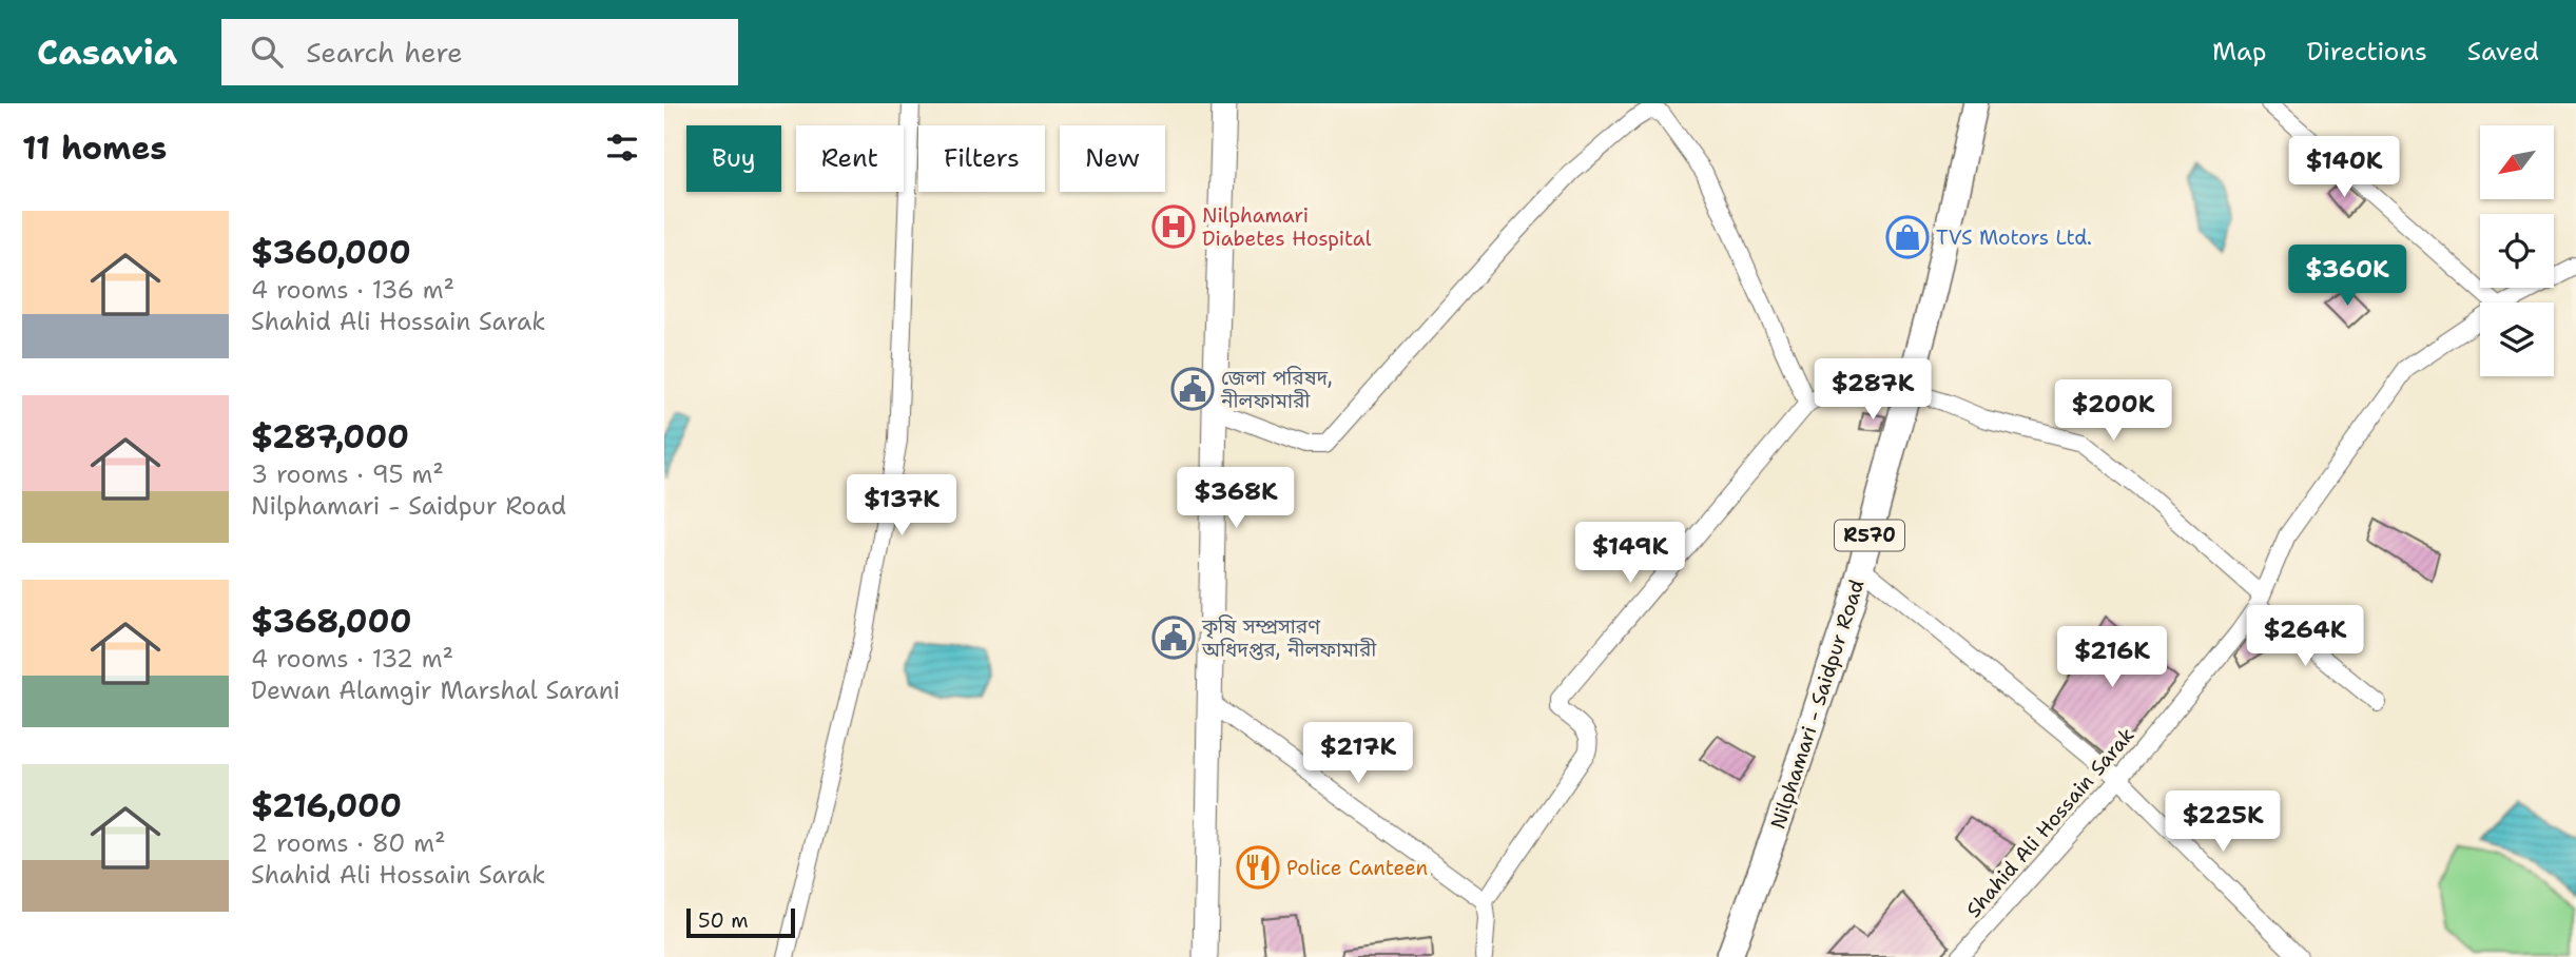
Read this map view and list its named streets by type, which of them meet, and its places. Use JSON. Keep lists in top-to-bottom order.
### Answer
{
  "streets": {
    "main road": ["R570", "Nilphamari - Saidpur Road"],
    "street": ["Shahid Ali Hossain Sarak"]
  },
  "places": {
    "hospital": ["Nilphamari Diabetes Hospital"],
    "shop": ["TVS Motors Ltd."],
    "public building": ["জেলা পরিষদ, নীলফামারী", "কৃষি সম্প্রসারণ অধিদপ্তর, নীলফামারী"],
    "restaurant": ["Police Canteen"]
  },
  "scale_bar": "50 m",
  "north": "bottom left",
  "page": {
    "header": "Casavia",
    "search": "Search here",
    "nav": ["Map", "Directions", "Saved"],
    "heading": "11 homes",
    "chip": [
      "Buy",
      "Rent",
      "Filters",
      "New"
    ],
    "price": [
      "$140K",
      "$360K",
      "$287K",
      "$200K",
      "$368K",
      "$137K",
      "$149K",
      "$264K",
      "$216K",
      "$217K",
      "$225K"
    ],
    "list": [
      {
        "name": "$360,000",
        "note": "4 rooms · 136 m² · Shahid Ali Hossain Sarak"
      },
      {
        "name": "$287,000",
        "note": "3 rooms · 95 m² · Nilphamari - Saidpur Road"
      },
      {
        "name": "$368,000",
        "note": "4 rooms · 132 m² · Dewan Alamgir Marshal Sarani"
      },
      {
        "name": "$216,000",
        "note": "2 rooms · 80 m² · Shahid Ali Hossain Sarak"
      }
    ],
    "scale": "50 m"
  }
}
